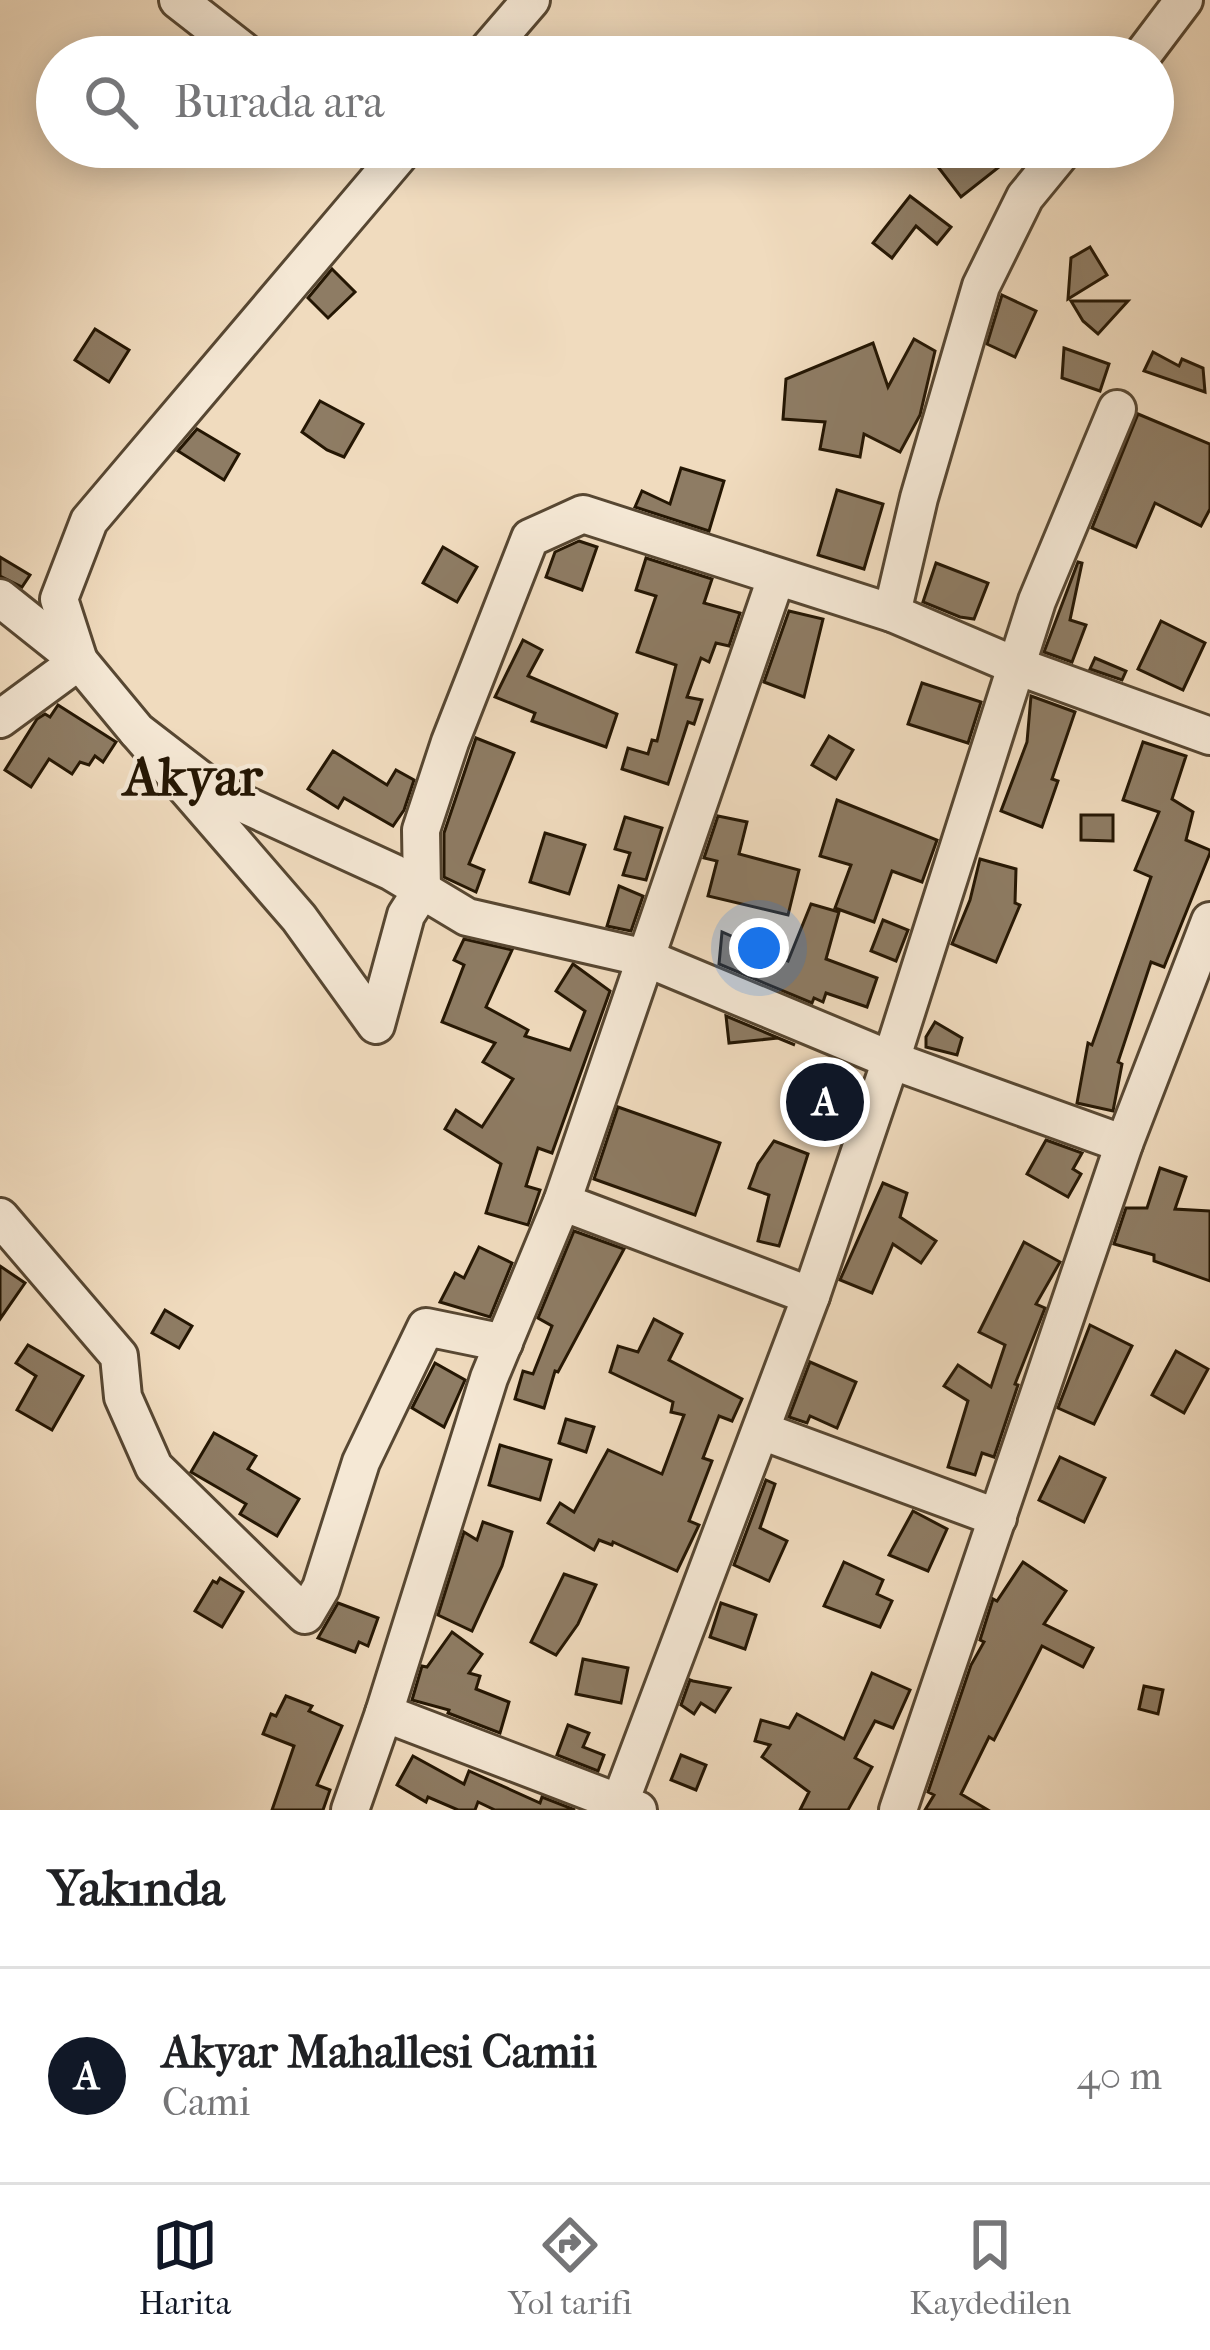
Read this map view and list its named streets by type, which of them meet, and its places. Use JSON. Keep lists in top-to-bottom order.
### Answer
{
  "districts": ["Akyar"],
  "page": {
    "search": "Burada ara",
    "pins": "A",
    "heading": "Yakında",
    "list": [
      {
        "mark": "A",
        "name": "Akyar Mahallesi Camii",
        "note": "Cami",
        "value": "40 m"
      }
    ],
    "nav": ["Harita", "Yol tarifi", "Kaydedilen"]
  }
}
